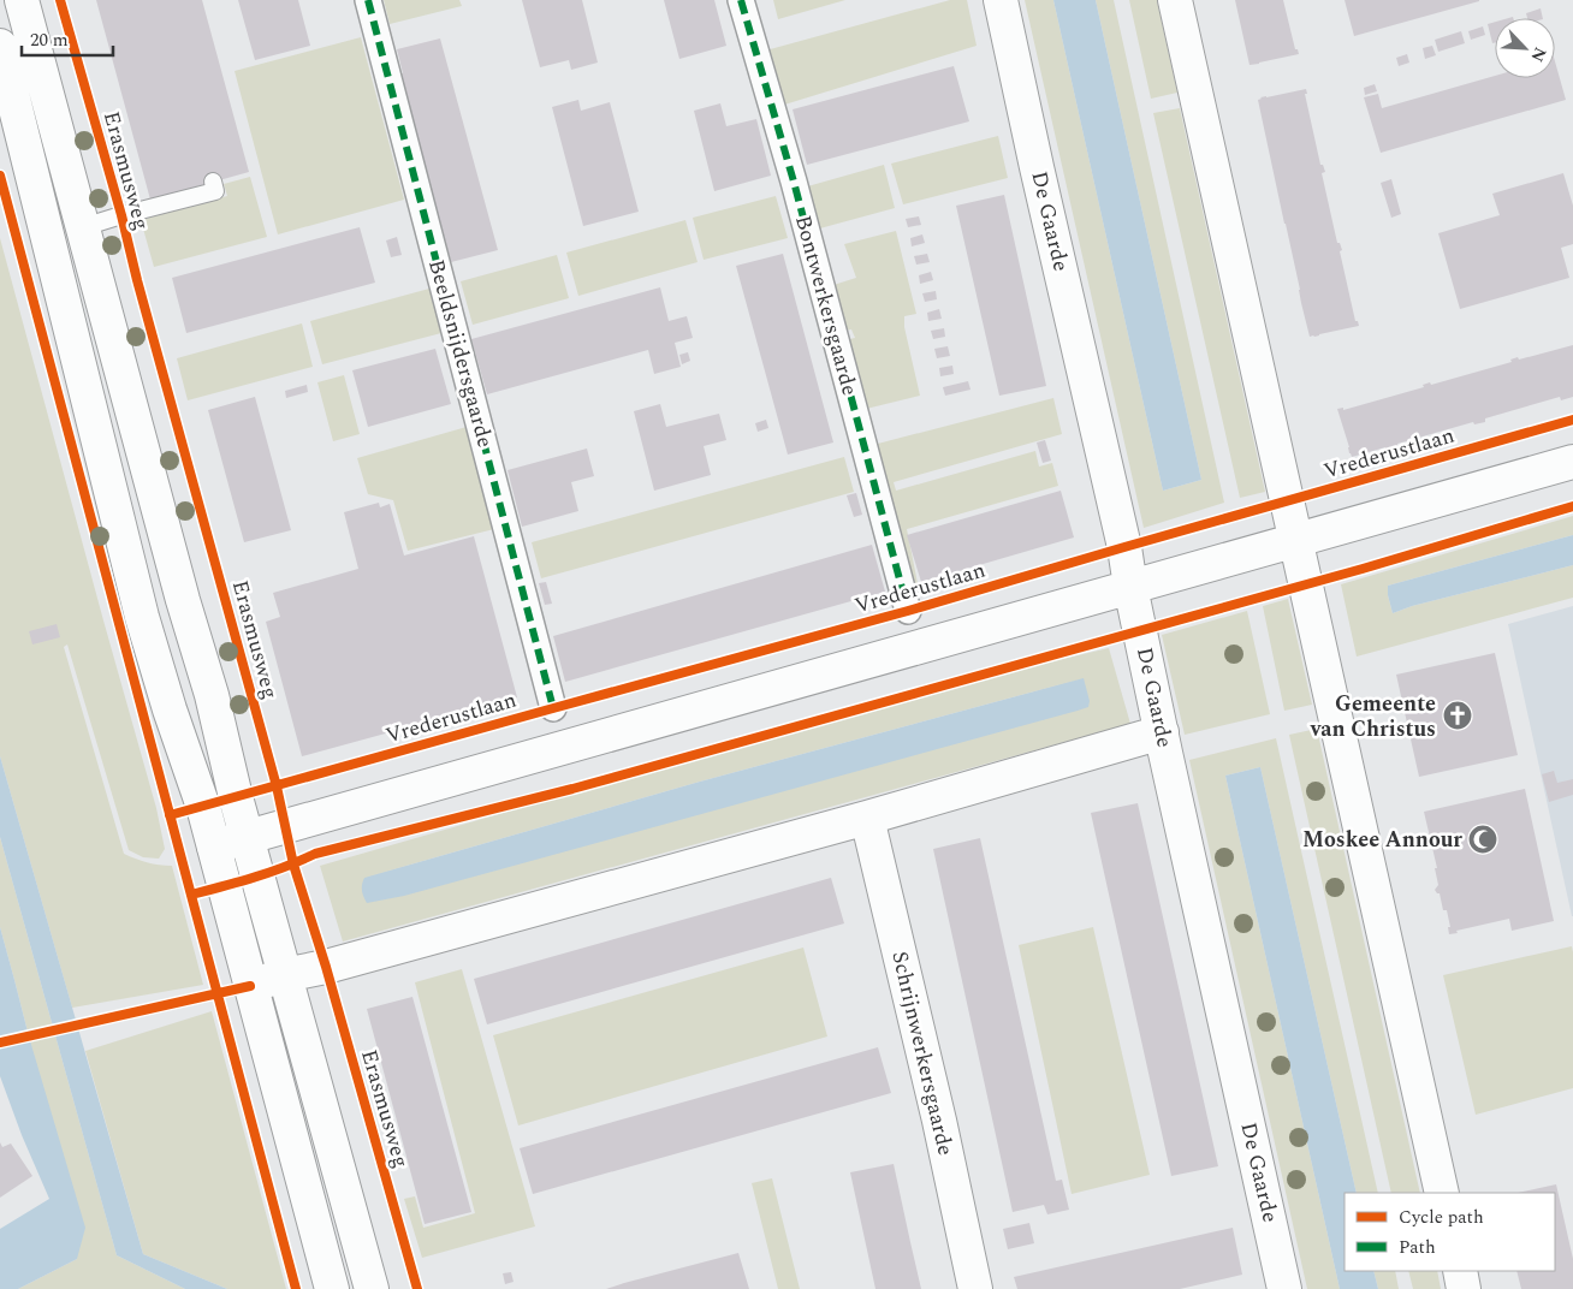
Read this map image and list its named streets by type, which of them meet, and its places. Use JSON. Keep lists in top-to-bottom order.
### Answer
{
  "streets": {
    "street": [
      "De Gaarde",
      "Bontwerkersgaarde",
      "Beeldsnijdersgaarde",
      "Schrijnwerkersgaarde"
    ],
    "cycle path": ["Erasmusweg", "Vrederustlaan"]
  },
  "places": {
    "church": ["Gemeente van Christus"],
    "mosque": ["Moskee Annour"]
  },
  "legend": ["Cycle path", "Path"],
  "scale_bar": "20 m",
  "north": "bottom right"
}
